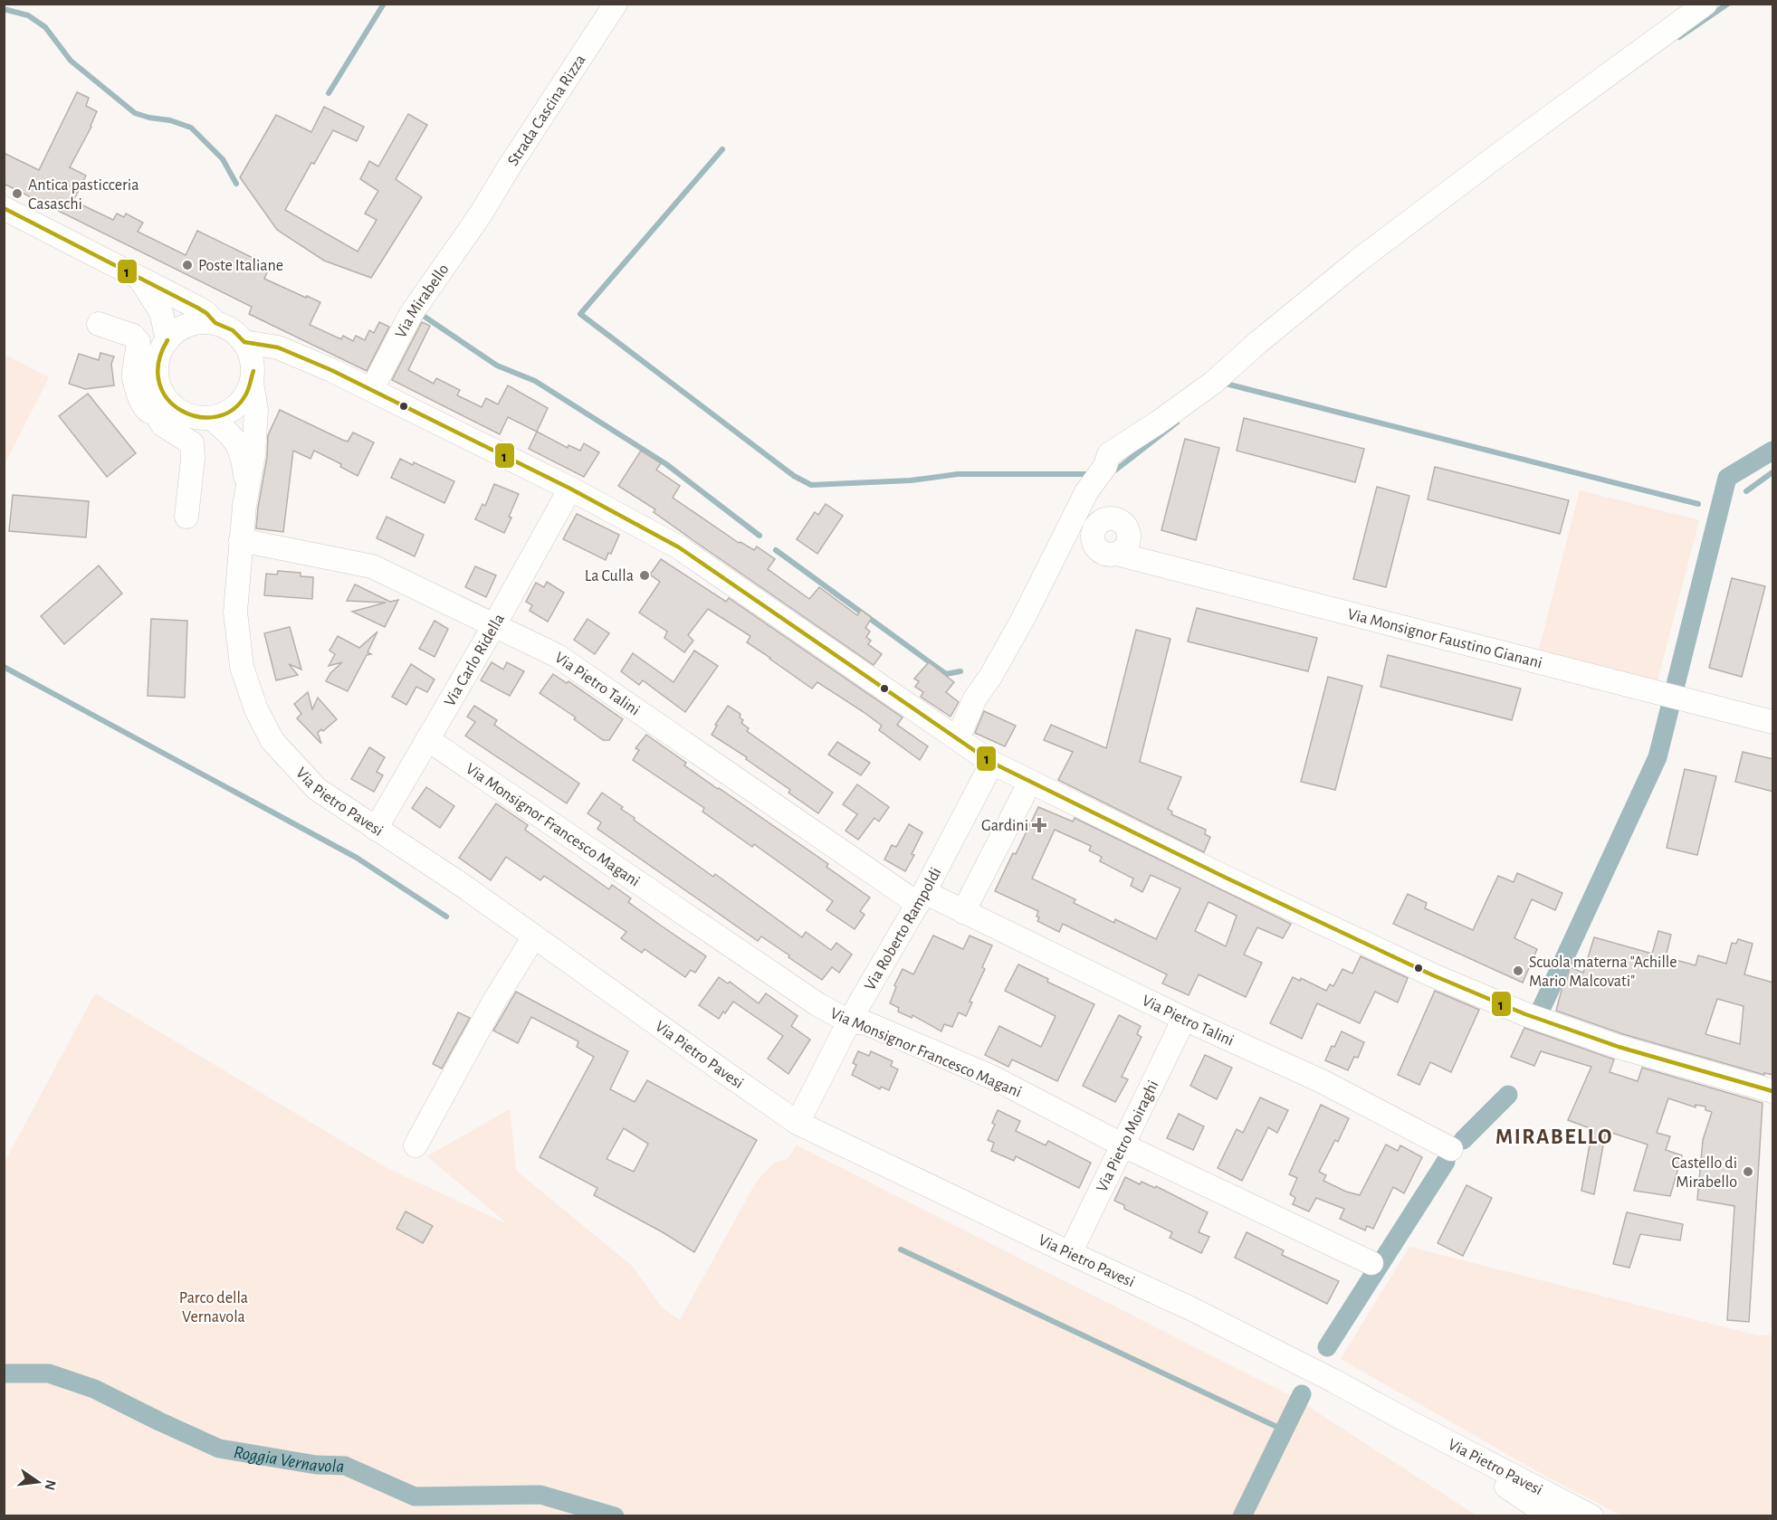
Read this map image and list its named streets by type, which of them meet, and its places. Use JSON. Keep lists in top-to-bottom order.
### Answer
{
  "streets": {
    "street": [
      "Strada Cascina Rizza",
      "Via Mirabello",
      "Via Monsignor Faustino Gianani",
      "Via Carlo Ridella",
      "Via Pietro Talini",
      "Via Pietro Pavesi",
      "Via Monsignor Francesco Magani",
      "Via Roberto Rampoldi",
      "Via Pietro Moiraghi"
    ]
  },
  "crossings": [
    ["Strada Cascina Rizza", "Via Mirabello"],
    ["Via Carlo Ridella", "Via Pietro Talini"],
    ["Via Carlo Ridella", "Via Pietro Pavesi"],
    ["Via Carlo Ridella", "Via Monsignor Francesco Magani"],
    ["Via Pietro Talini", "Via Pietro Pavesi"],
    ["Via Pietro Talini", "Via Roberto Rampoldi"],
    ["Via Pietro Talini", "Via Pietro Moiraghi"],
    ["Via Pietro Pavesi", "Via Roberto Rampoldi"],
    ["Via Pietro Pavesi", "Via Pietro Moiraghi"],
    ["Via Monsignor Francesco Magani", "Via Roberto Rampoldi"],
    ["Via Monsignor Francesco Magani", "Via Pietro Moiraghi"]
  ],
  "districts": ["MIRABELLO"],
  "water": ["Roggia Vernavola"],
  "parks": ["Parco della Vernavola"],
  "places": {
    "other": [
      "Antica pasticceria Casaschi",
      "Poste Italiane",
      "La Culla",
      "Scuola materna \"Achille Mario Malcovati\"",
      "Castello di Mirabello"
    ],
    "health": ["Gardini"]
  },
  "lines": ["transit line 1"],
  "north": "right"
}
